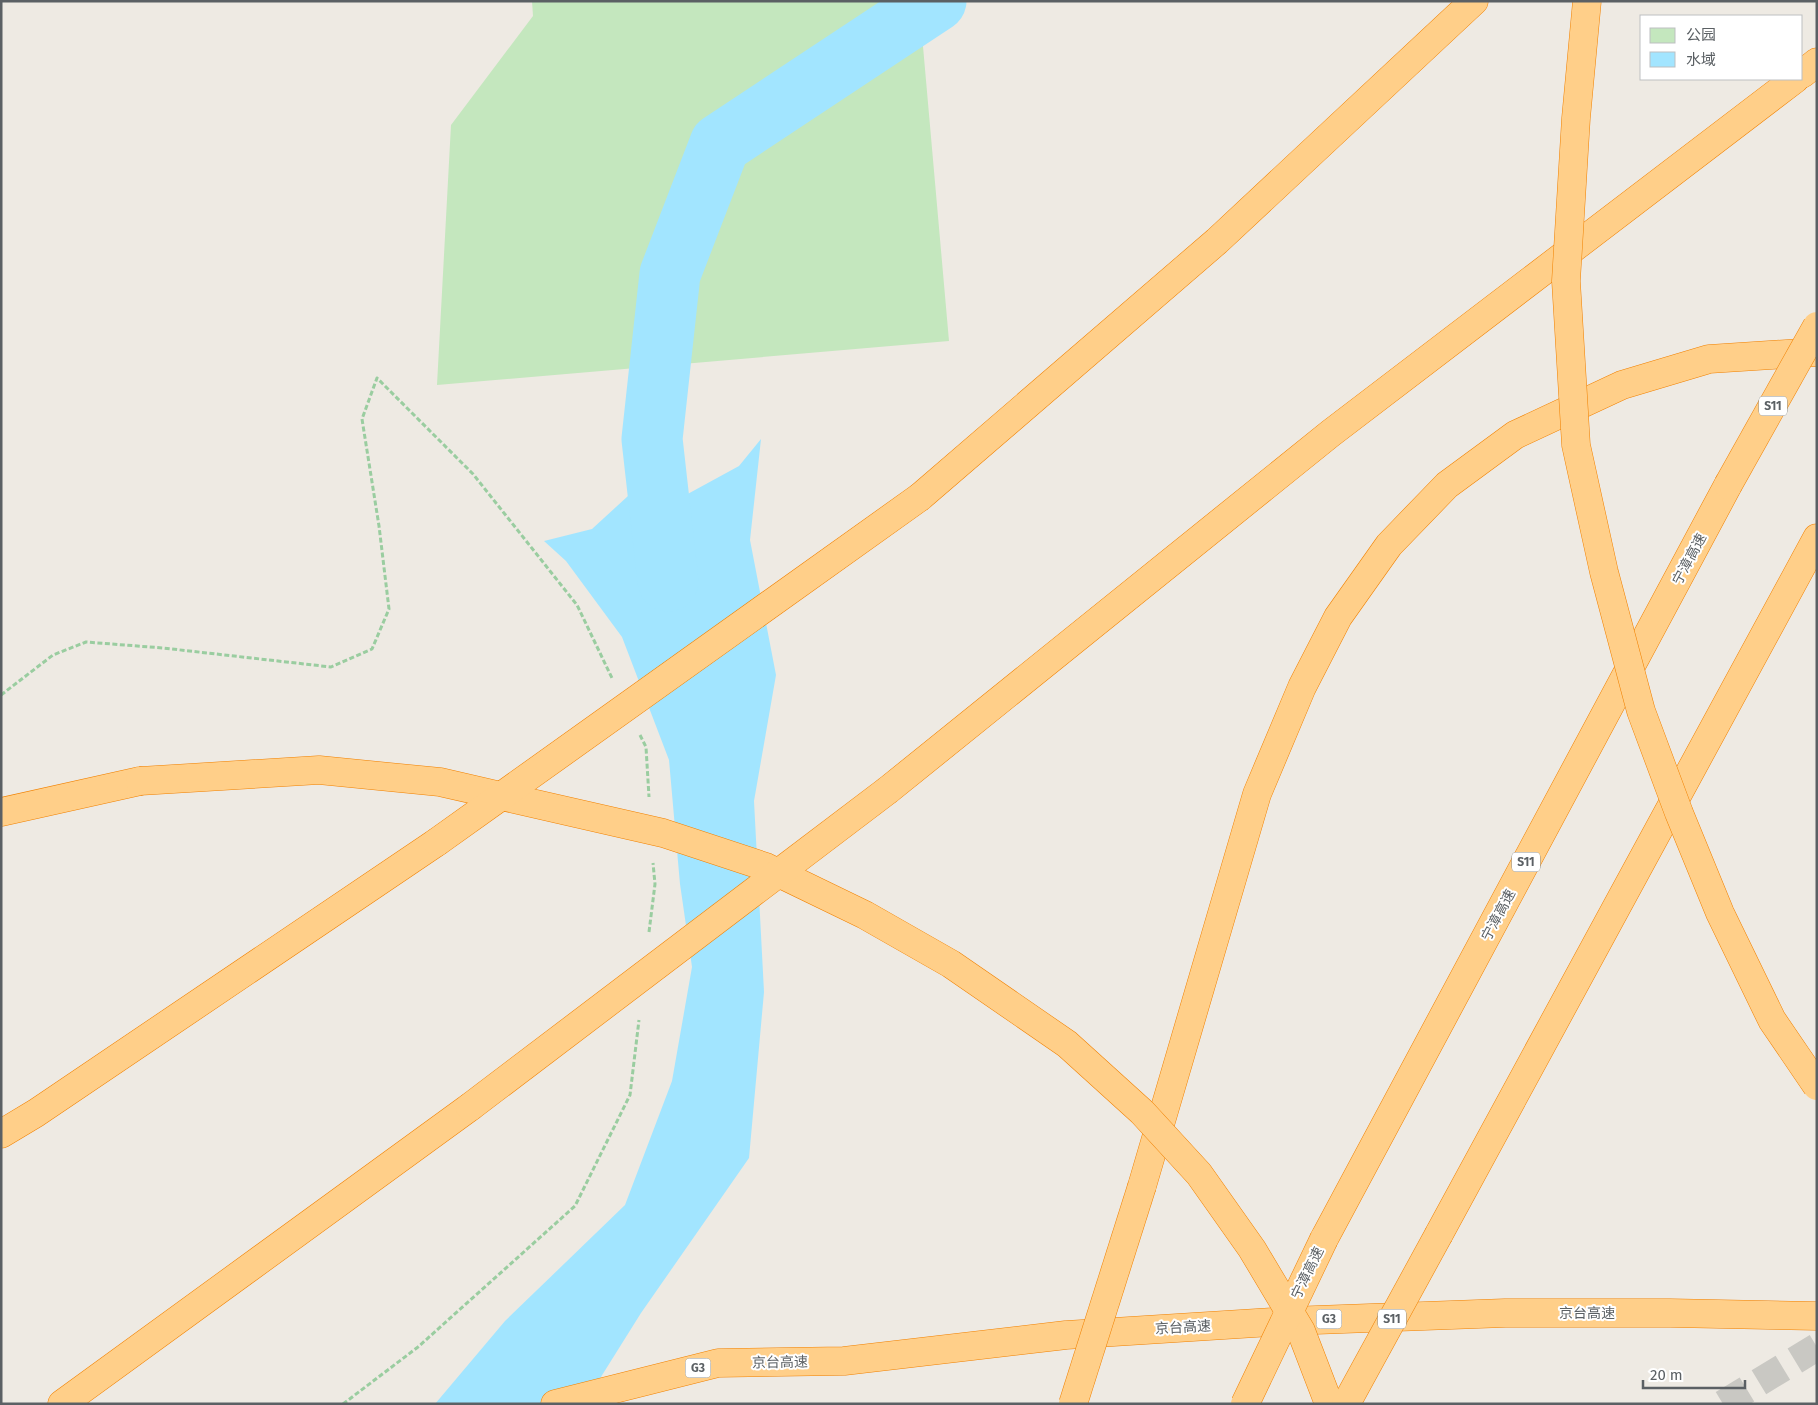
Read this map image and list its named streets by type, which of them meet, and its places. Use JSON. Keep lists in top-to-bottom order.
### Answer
{
  "streets": {
    "highway": [
      "S11",
      "宁漳高速",
      "京台高速",
      "G3"
    ]
  },
  "legend": ["公园", "水域"],
  "scale_bar": "20 m"
}
